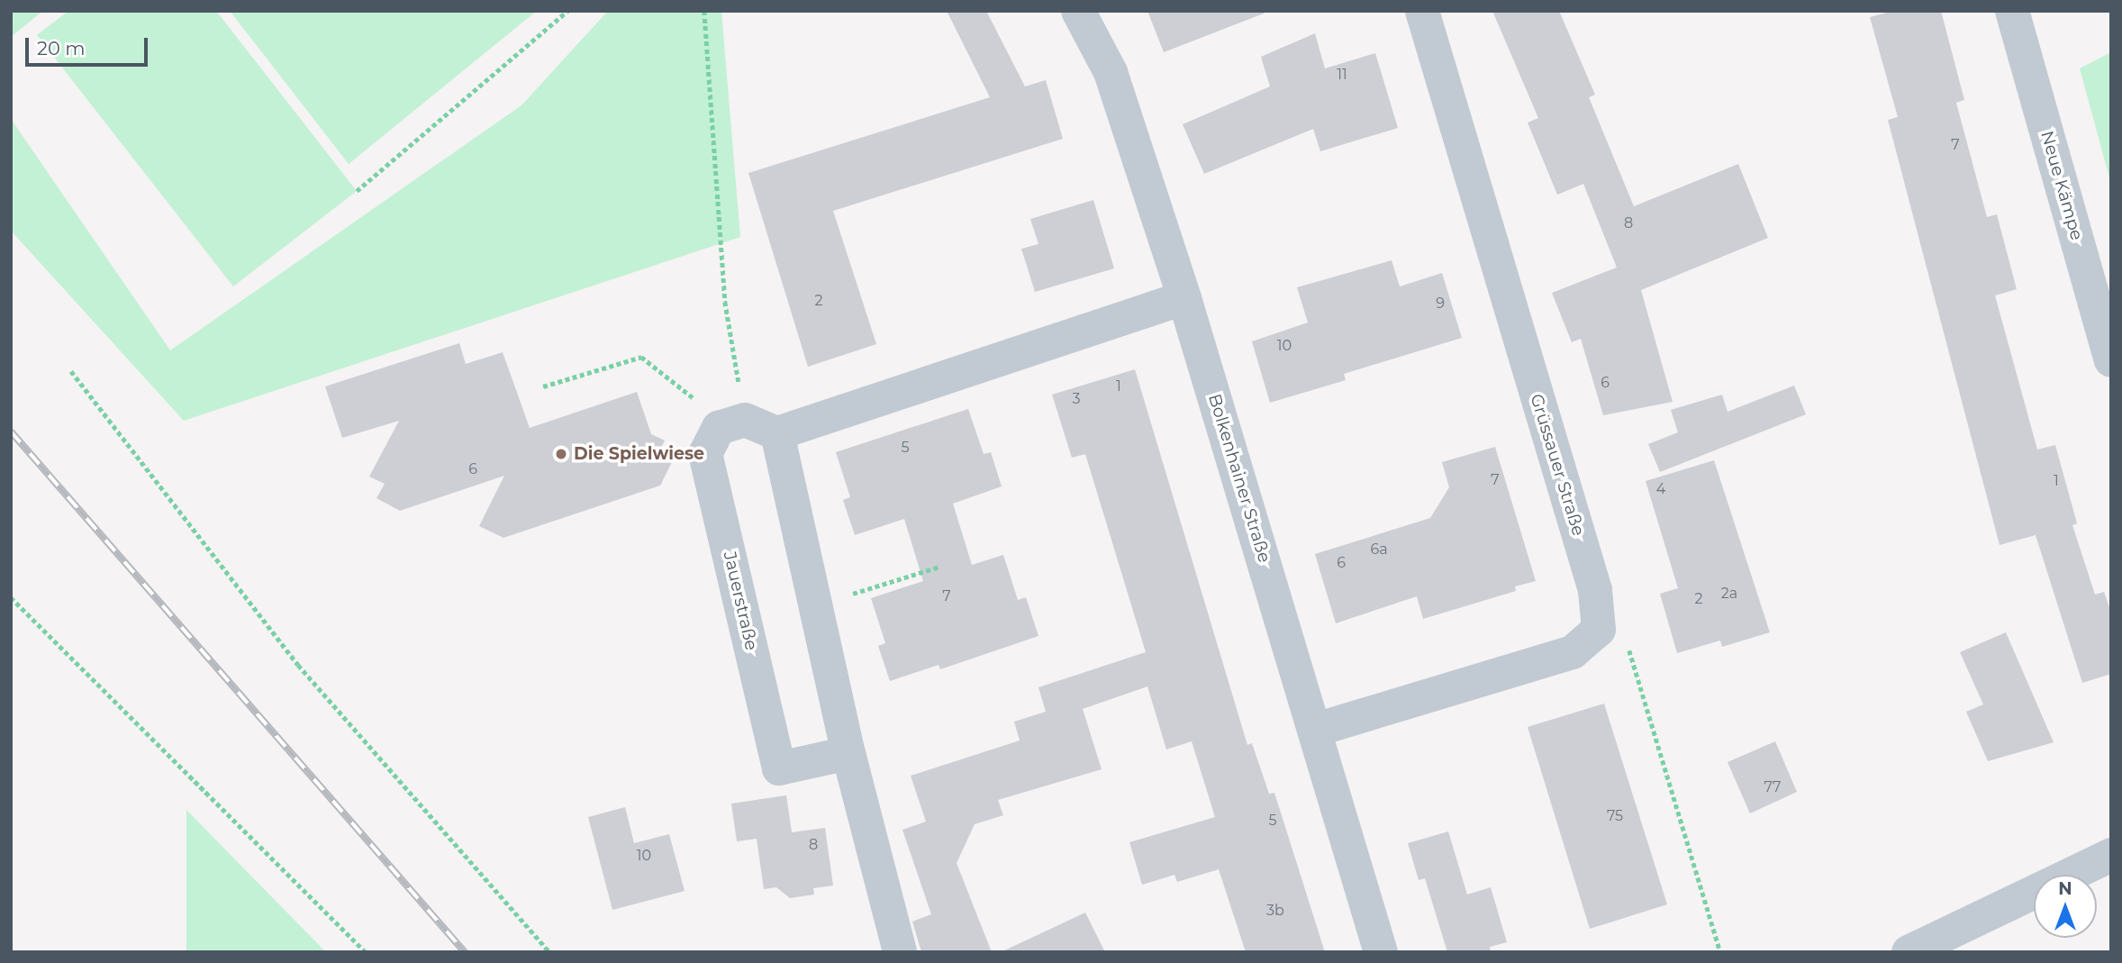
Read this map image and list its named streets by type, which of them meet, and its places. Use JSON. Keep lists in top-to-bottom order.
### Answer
{
  "streets": {
    "street": [
      "Neue Kämpe",
      "Grüssauer Straße",
      "Bolkenhainer Straße",
      "Jauerstraße"
    ]
  },
  "places": ["Die Spielwiese"],
  "house_numbers": [
    "11",
    "7",
    "8",
    "2",
    "9",
    "10",
    "6",
    "1",
    "3",
    "5",
    "6",
    "7",
    "1",
    "4",
    "6a",
    "6",
    "2a",
    "7",
    "2",
    "77",
    "75",
    "5",
    "8",
    "10",
    "3b"
  ],
  "scale_bar": "20 m",
  "north": "top"
}
